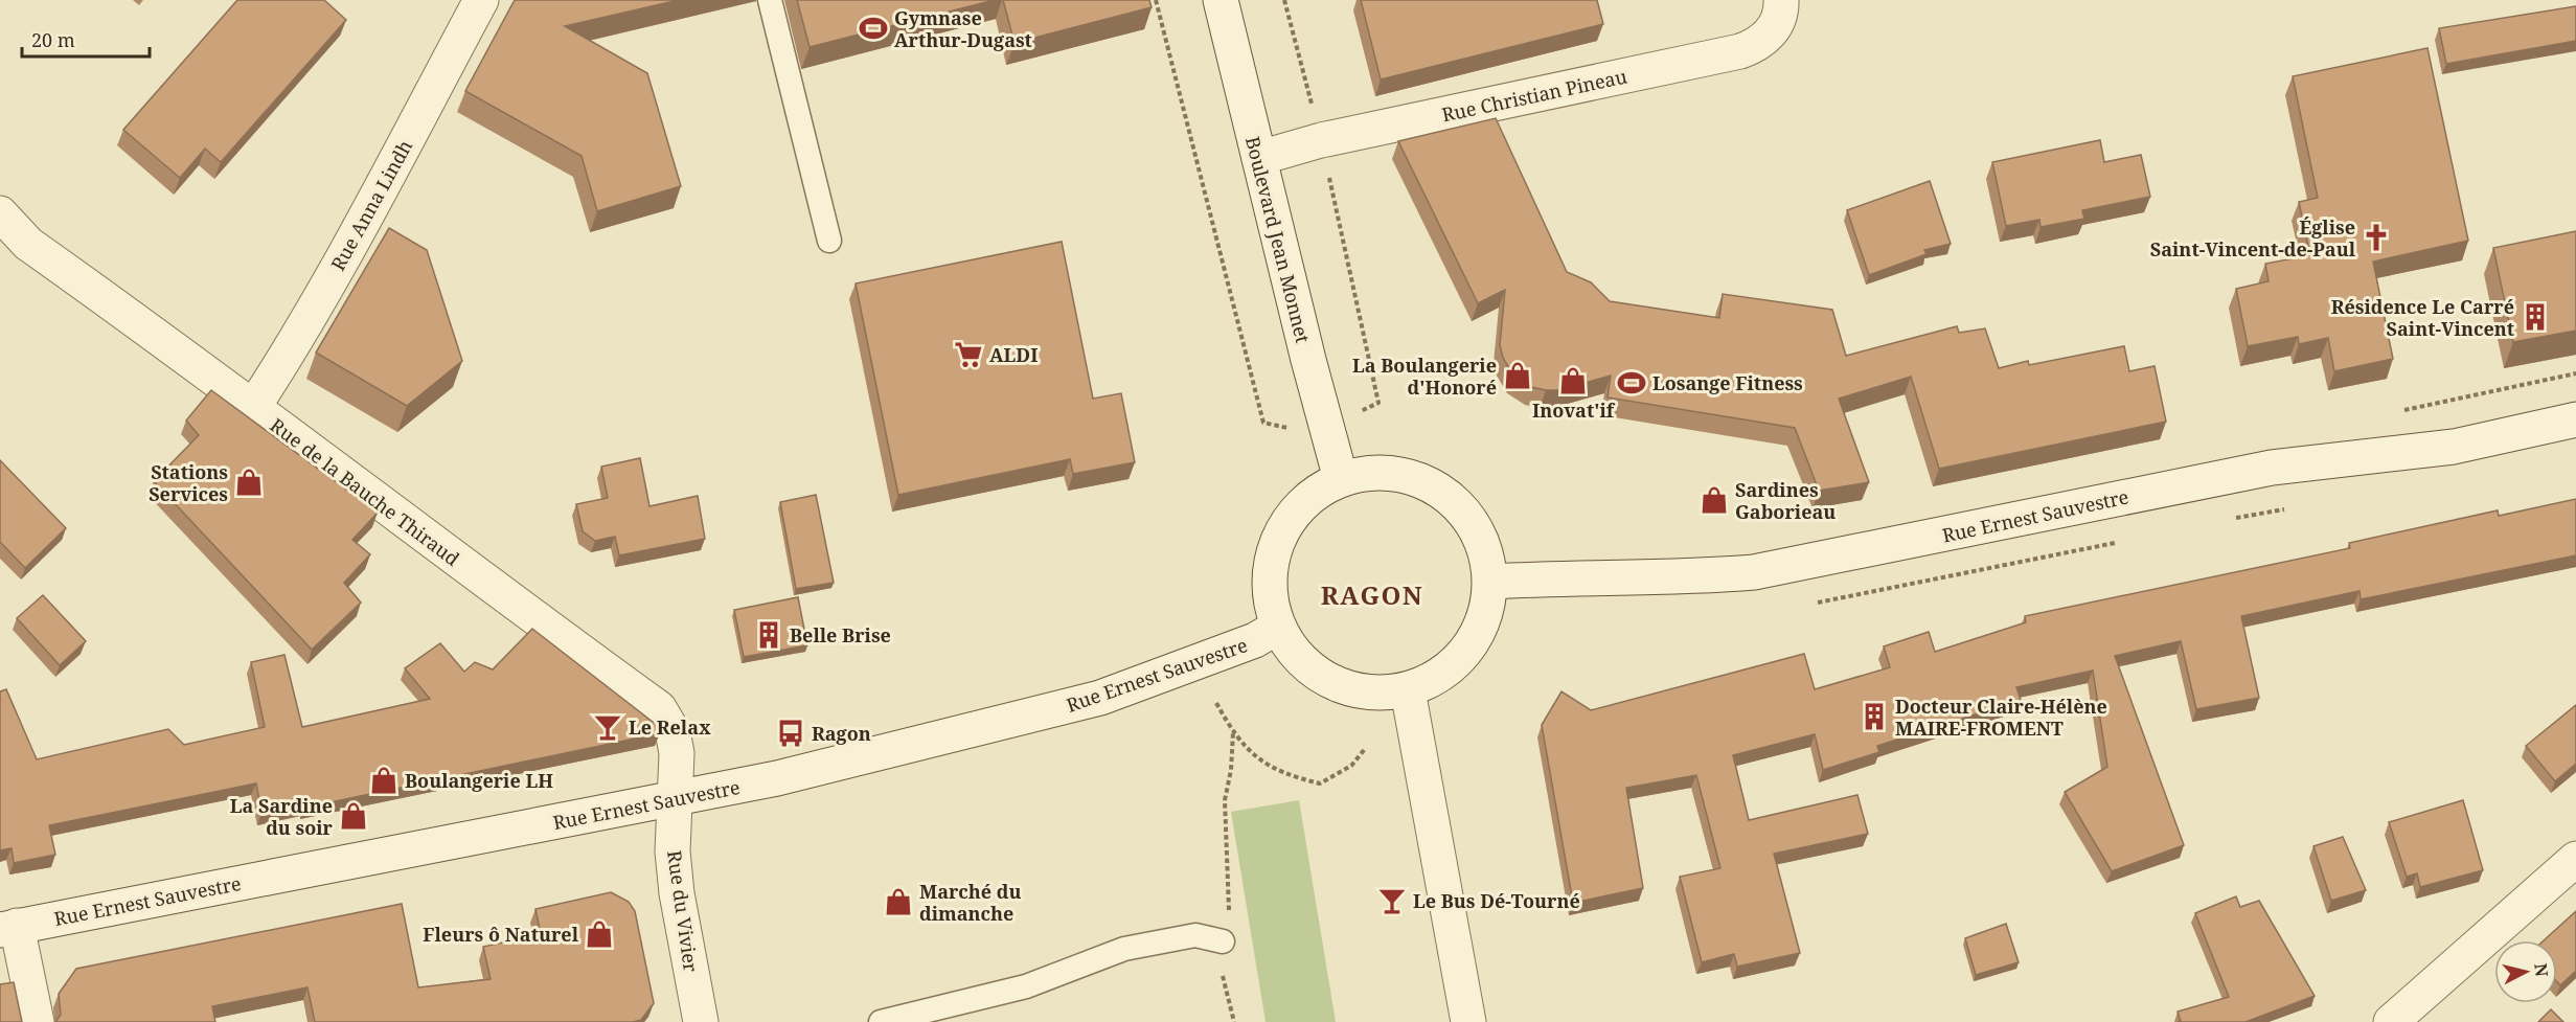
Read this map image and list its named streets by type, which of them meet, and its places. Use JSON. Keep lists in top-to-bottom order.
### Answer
{
  "streets": {
    "street": [
      "Rue Christian Pineau",
      "Rue Anna Lindh",
      "Boulevard Jean Monnet",
      "Rue de la Bauche Thiraud",
      "Rue Ernest Sauvestre",
      "Rue du Vivier"
    ]
  },
  "crossings": [
    ["Rue Christian Pineau", "Boulevard Jean Monnet"],
    ["Rue Anna Lindh", "Rue de la Bauche Thiraud"],
    ["Boulevard Jean Monnet", "Rue Ernest Sauvestre"],
    ["Rue de la Bauche Thiraud", "Rue Ernest Sauvestre"],
    ["Rue de la Bauche Thiraud", "Rue du Vivier"],
    ["Rue Ernest Sauvestre", "Rue du Vivier"]
  ],
  "districts": ["RAGON"],
  "places": {
    "sports": ["Gymnase Arthur-Dugast", "Losange Fitness"],
    "church": ["Église Saint-Vincent-de-Paul"],
    "building": ["Résidence Le Carré Saint-Vincent", "Belle Brise", "Docteur Claire-Hélène MAIRE-FROMENT"],
    "supermarket": ["ALDI"],
    "shop": [
      "La Boulangerie d'Honoré",
      "Inovat'if",
      "Stations Services",
      "Sardines Gaborieau",
      "Boulangerie LH",
      "La Sardine du soir",
      "Marché du dimanche",
      "Fleurs ô Naturel"
    ],
    "bar": ["Le Relax", "Le Bus Dé-Tourné"],
    "bus stop": ["Ragon"]
  },
  "scale_bar": "20 m",
  "north": "right"
}
